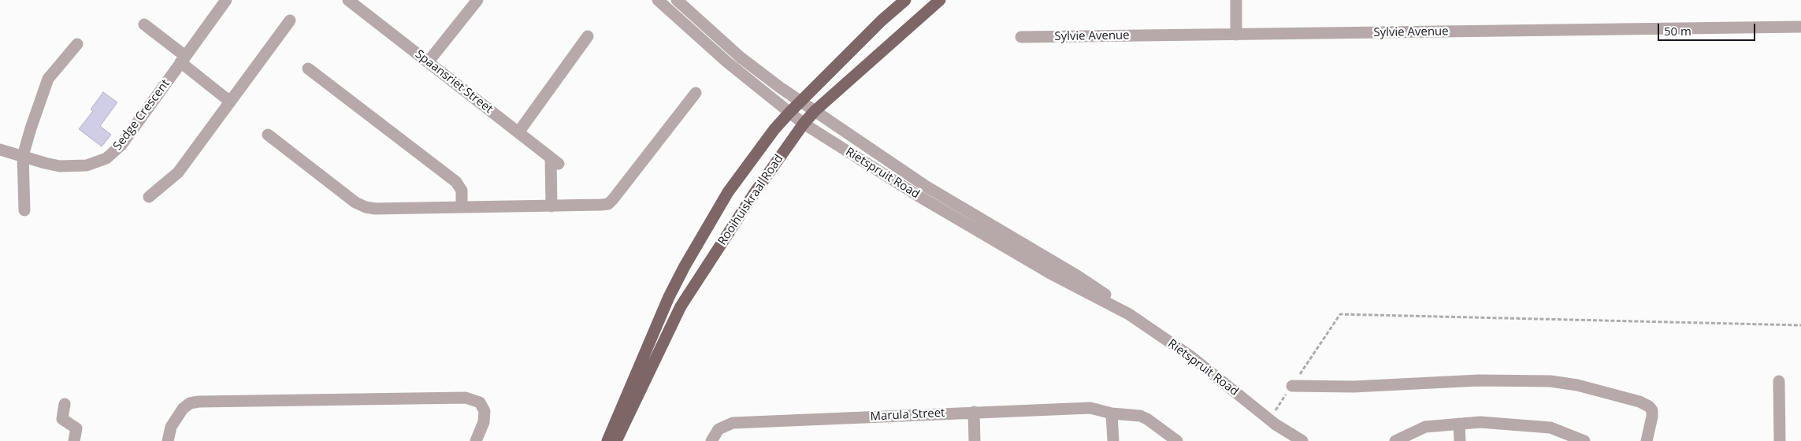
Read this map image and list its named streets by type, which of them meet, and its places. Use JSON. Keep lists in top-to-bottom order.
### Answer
{
  "streets": {
    "main road": ["Rooihuiskraal Road"],
    "street": [
      "Sylvie Avenue",
      "Spaansriet Street",
      "Sedge Crescent",
      "Rietspruit Road",
      "Marula Street"
    ]
  },
  "crossings": [
    ["Rietspruit Road", "Rooihuiskraal Road"]
  ],
  "scale_bar": "50 m"
}
